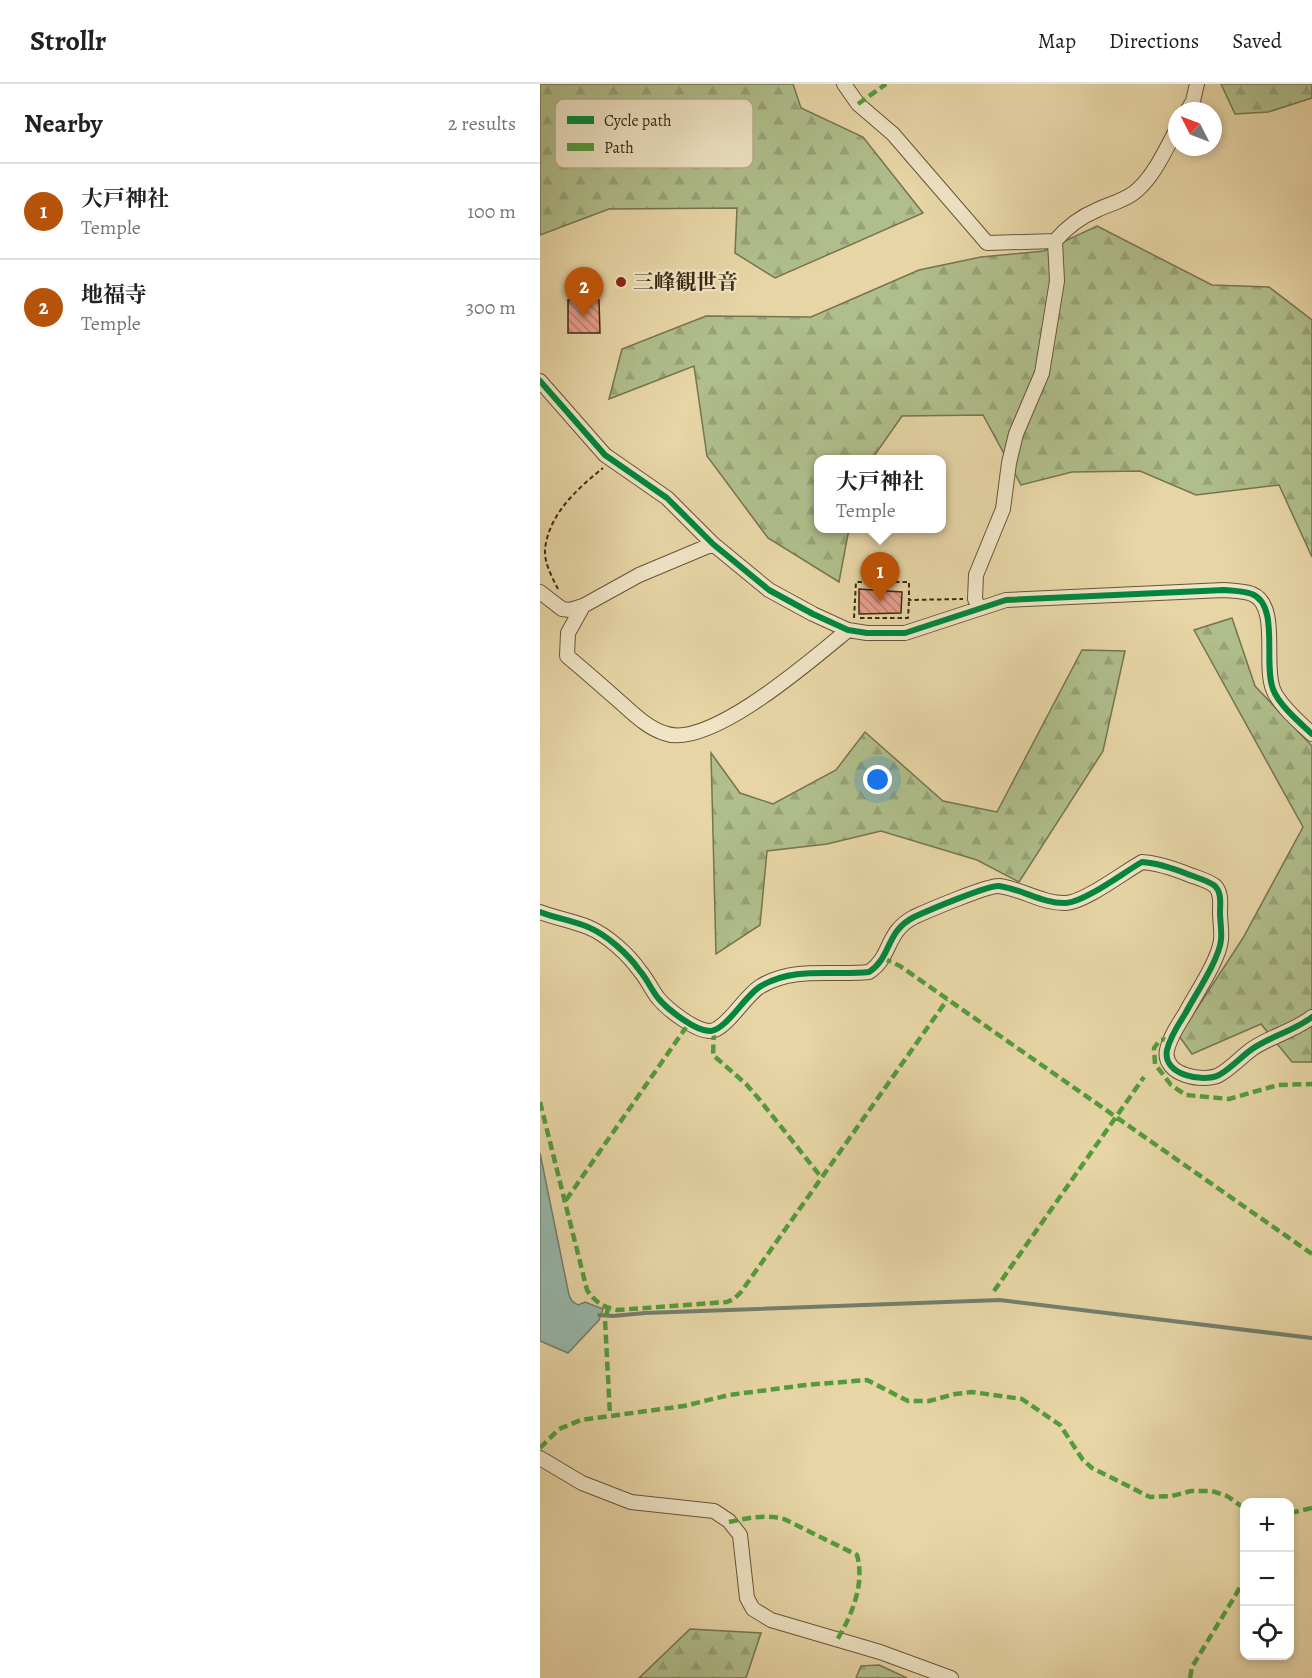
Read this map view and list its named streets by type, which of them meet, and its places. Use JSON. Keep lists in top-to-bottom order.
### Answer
{
  "places": ["三峰観世音"],
  "legend": ["Cycle path", "Path"],
  "north": "top left",
  "page": {
    "header": "Strollr",
    "nav": ["Map", "Directions", "Saved"],
    "heading": ["Nearby", "2 results"],
    "list": [
      {
        "mark": "1",
        "name": "大戸神社",
        "note": "Temple",
        "value": "100 m"
      },
      {
        "mark": "2",
        "name": "地福寺",
        "note": "Temple",
        "value": "300 m"
      }
    ],
    "pins": ["2", "1"],
    "popup": ["大戸神社", "Temple"],
    "map_buttons": ["+", "−"]
  }
}
